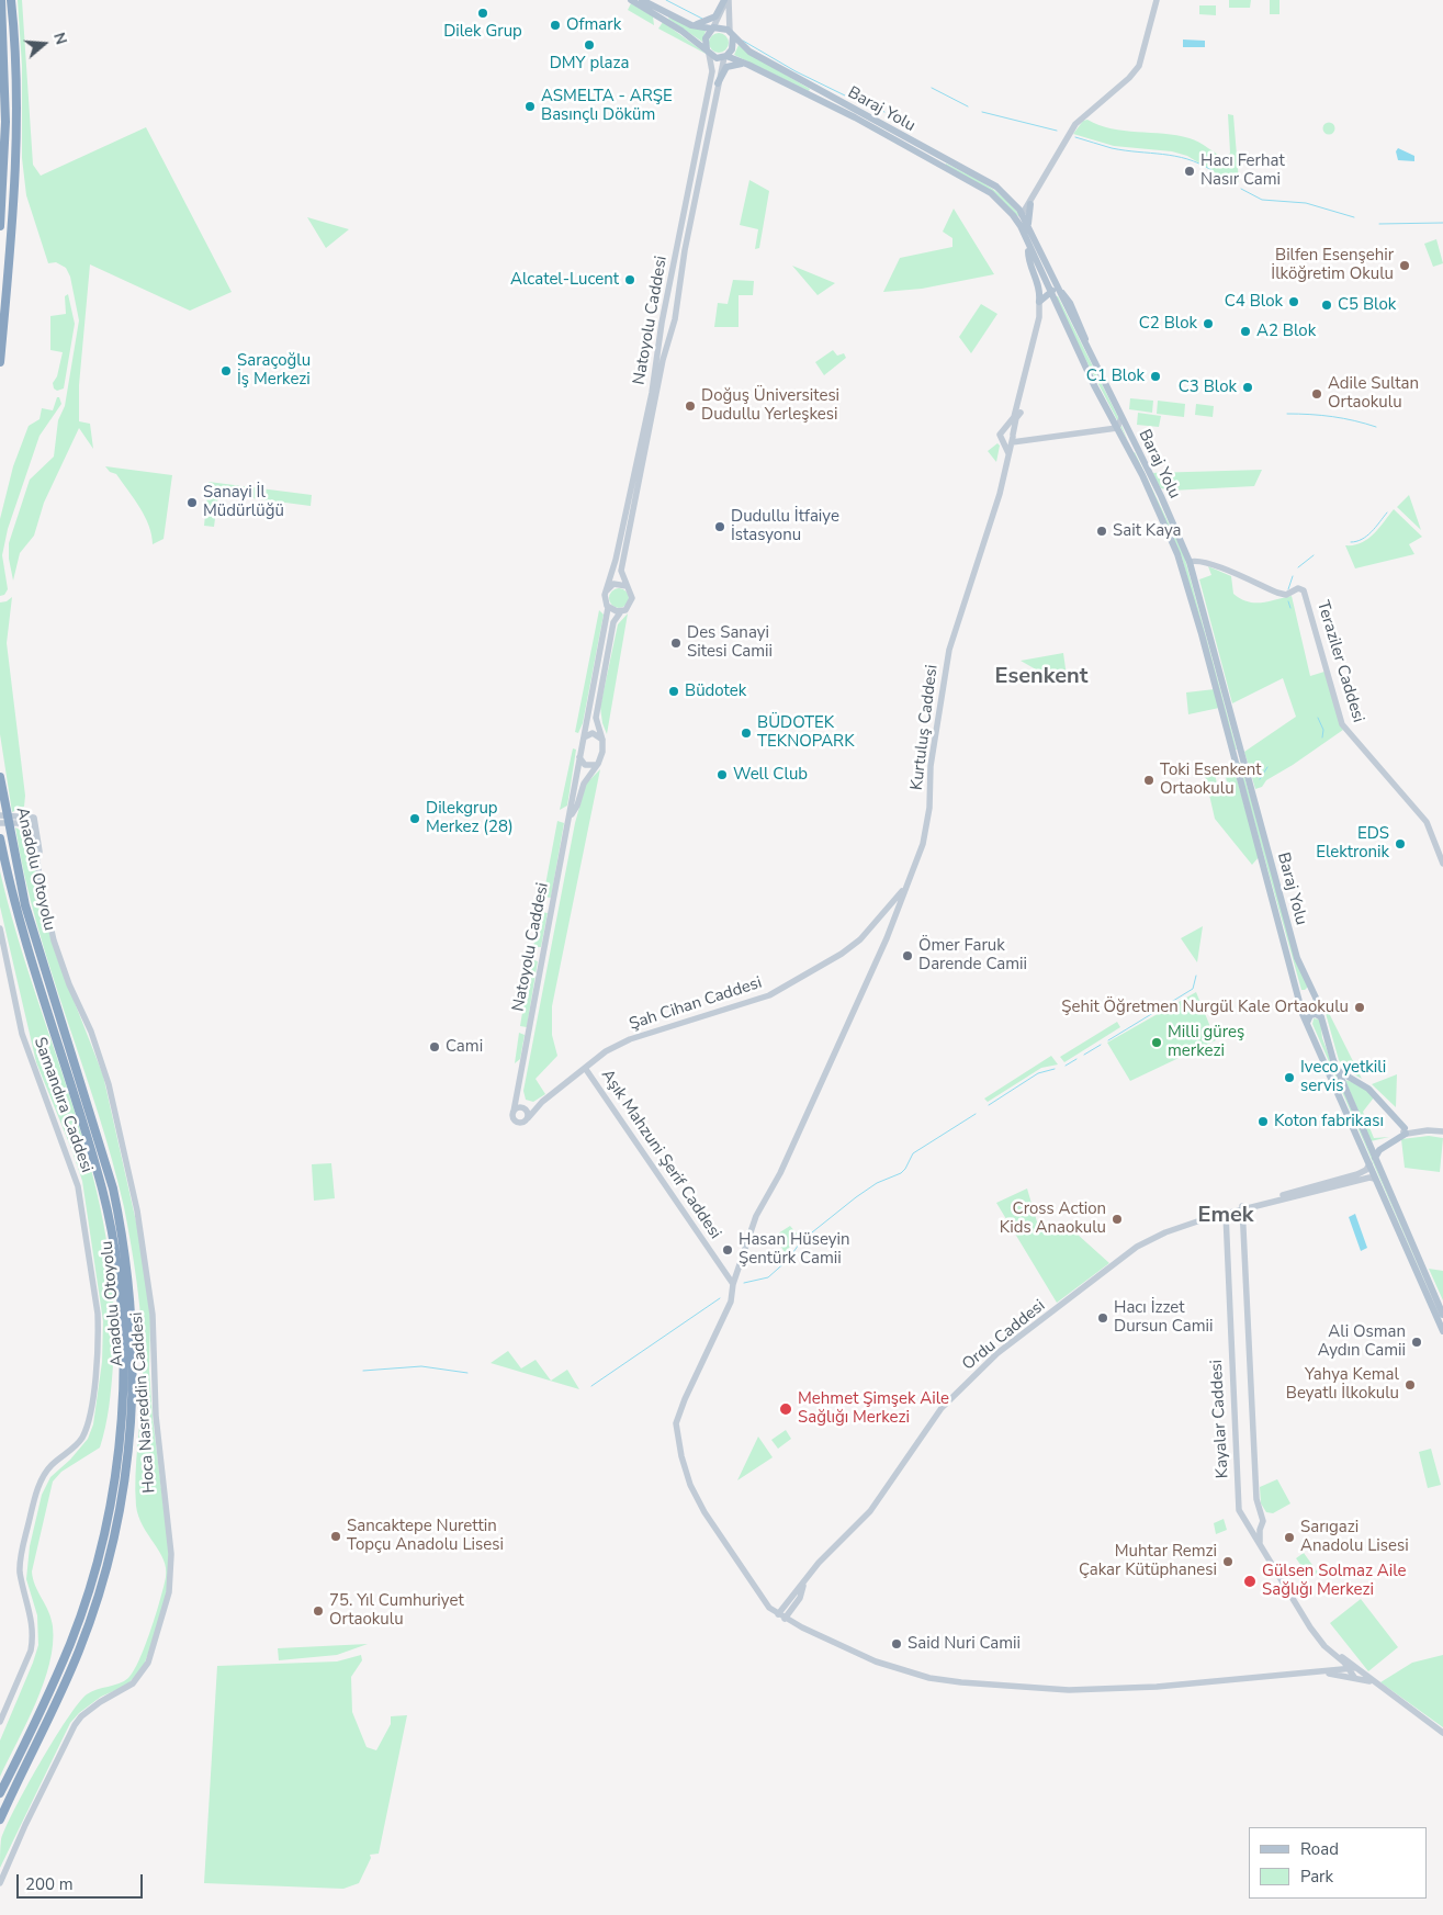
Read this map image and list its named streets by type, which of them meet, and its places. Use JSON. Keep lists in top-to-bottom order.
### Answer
{
  "streets": {
    "highway": ["Anadolu Otoyolu"],
    "main road": [
      "Baraj Yolu",
      "Natoyolu Caddesi",
      "Teraziler Caddesi",
      "Kurtuluş Caddesi",
      "Şah Cihan Caddesi",
      "Samandıra Caddesi",
      "Aşık Mahzuni Şerif Caddesi",
      "Ordu Caddesi",
      "Hoca Nasreddin Caddesi",
      "Kayalar Caddesi"
    ]
  },
  "crossings": [
    ["Baraj Yolu", "Natoyolu Caddesi"],
    ["Baraj Yolu", "Teraziler Caddesi"],
    ["Baraj Yolu", "Ordu Caddesi"],
    ["Kurtuluş Caddesi", "Şah Cihan Caddesi"],
    ["Kurtuluş Caddesi", "Aşık Mahzuni Şerif Caddesi"],
    ["Şah Cihan Caddesi", "Aşık Mahzuni Şerif Caddesi"],
    ["Ordu Caddesi", "Kayalar Caddesi"]
  ],
  "districts": ["Esenkent", "Emek"],
  "places": [
    "Dilek Grup",
    "Ofmark",
    "DMY plaza",
    "ASMELTA - ARŞE Basınçlı Döküm",
    "Hacı Ferhat Nasır Cami",
    "Bilfen Esenşehir İlköğretim Okulu",
    "Alcatel-Lucent",
    "C4 Blok",
    "C5 Blok",
    "C2 Blok",
    "A2 Blok",
    "Saraçoğlu İş Merkezi",
    "C1 Blok",
    "C3 Blok",
    "Adile Sultan Ortaokulu",
    "Doğuş Üniversitesi Dudullu Yerleşkesi",
    "Sanayi İl Müdürlüğü",
    "Dudullu İtfaiye İstasyonu",
    "Sait Kaya",
    "Des Sanayi Sitesi Camii",
    "Büdotek",
    "BÜDOTEK TEKNOPARK",
    "Well Club",
    "Toki Esenkent Ortaokulu",
    "Dilekgrup Merkez (28)",
    "EDS Elektronik",
    "Ömer Faruk Darende Camii",
    "Şehit Öğretmen Nurgül Kale Ortaokulu",
    "Milli güreş merkezi",
    "Cami",
    "Iveco yetkili servis",
    "Koton fabrikası",
    "Cross Action Kids Anaokulu",
    "Hasan Hüseyin Şentürk Camii",
    "Hacı İzzet Dursun Camii",
    "Ali Osman Aydın Camii",
    "Yahya Kemal Beyatlı İlkokulu",
    "Mehmet Şimşek Aile Sağlığı Merkezi",
    "Sancaktepe Nurettin Topçu Anadolu Lisesi",
    "Sarıgazi Anadolu Lisesi",
    "Muhtar Remzi Çakar Kütüphanesi",
    "Gülsen Solmaz Aile Sağlığı Merkezi",
    "75. Yıl Cumhuriyet Ortaokulu",
    "Said Nuri Camii"
  ],
  "legend": ["Road", "Park"],
  "scale_bar": "200 m",
  "north": "right"
}
